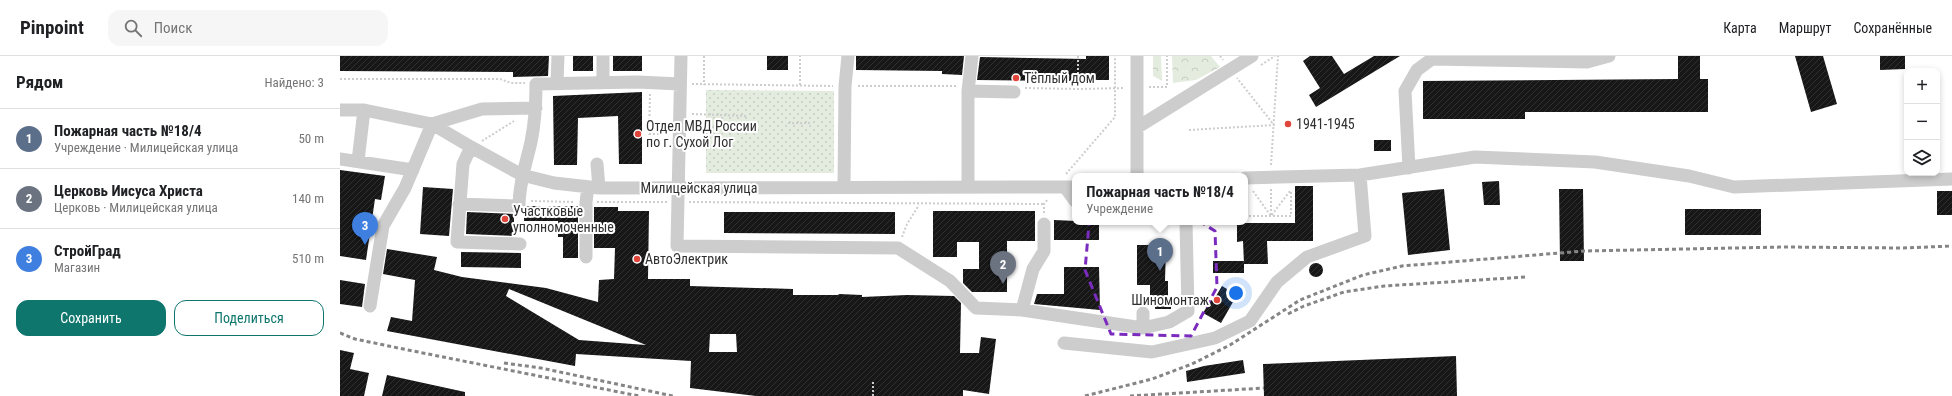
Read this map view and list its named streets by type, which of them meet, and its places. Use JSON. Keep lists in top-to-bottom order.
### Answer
{
  "streets": {
    "street": ["Милицейская улица"]
  },
  "places": [
    "Тёплый дом",
    "1941-1945",
    "Отдел МВД России по г. Сухой Лог",
    "Участковые уполномоченные",
    "АвтоЭлектрик",
    "Шиномонтаж"
  ],
  "page": {
    "header": "Pinpoint",
    "search": "Поиск",
    "nav": ["Карта", "Маршрут", "Сохранённые"],
    "heading": ["Рядом", "Найдено: 3"],
    "map_buttons": ["+", "−"],
    "list": [
      {
        "mark": "1",
        "name": "Пожарная часть №18/4",
        "note": "Учреждение · Милицейская улица",
        "value": "50 m"
      },
      {
        "mark": "2",
        "name": "Церковь Иисуса Христа",
        "note": "Церковь · Милицейская улица",
        "value": "140 m"
      },
      {
        "mark": "3",
        "name": "СтройГрад",
        "note": "Магазин",
        "value": "510 m"
      }
    ],
    "popup": ["Пожарная часть №18/4", "Учреждение"],
    "pins": ["3", "1", "2"],
    "buttons": ["Сохранить", "Поделиться"]
  }
}
